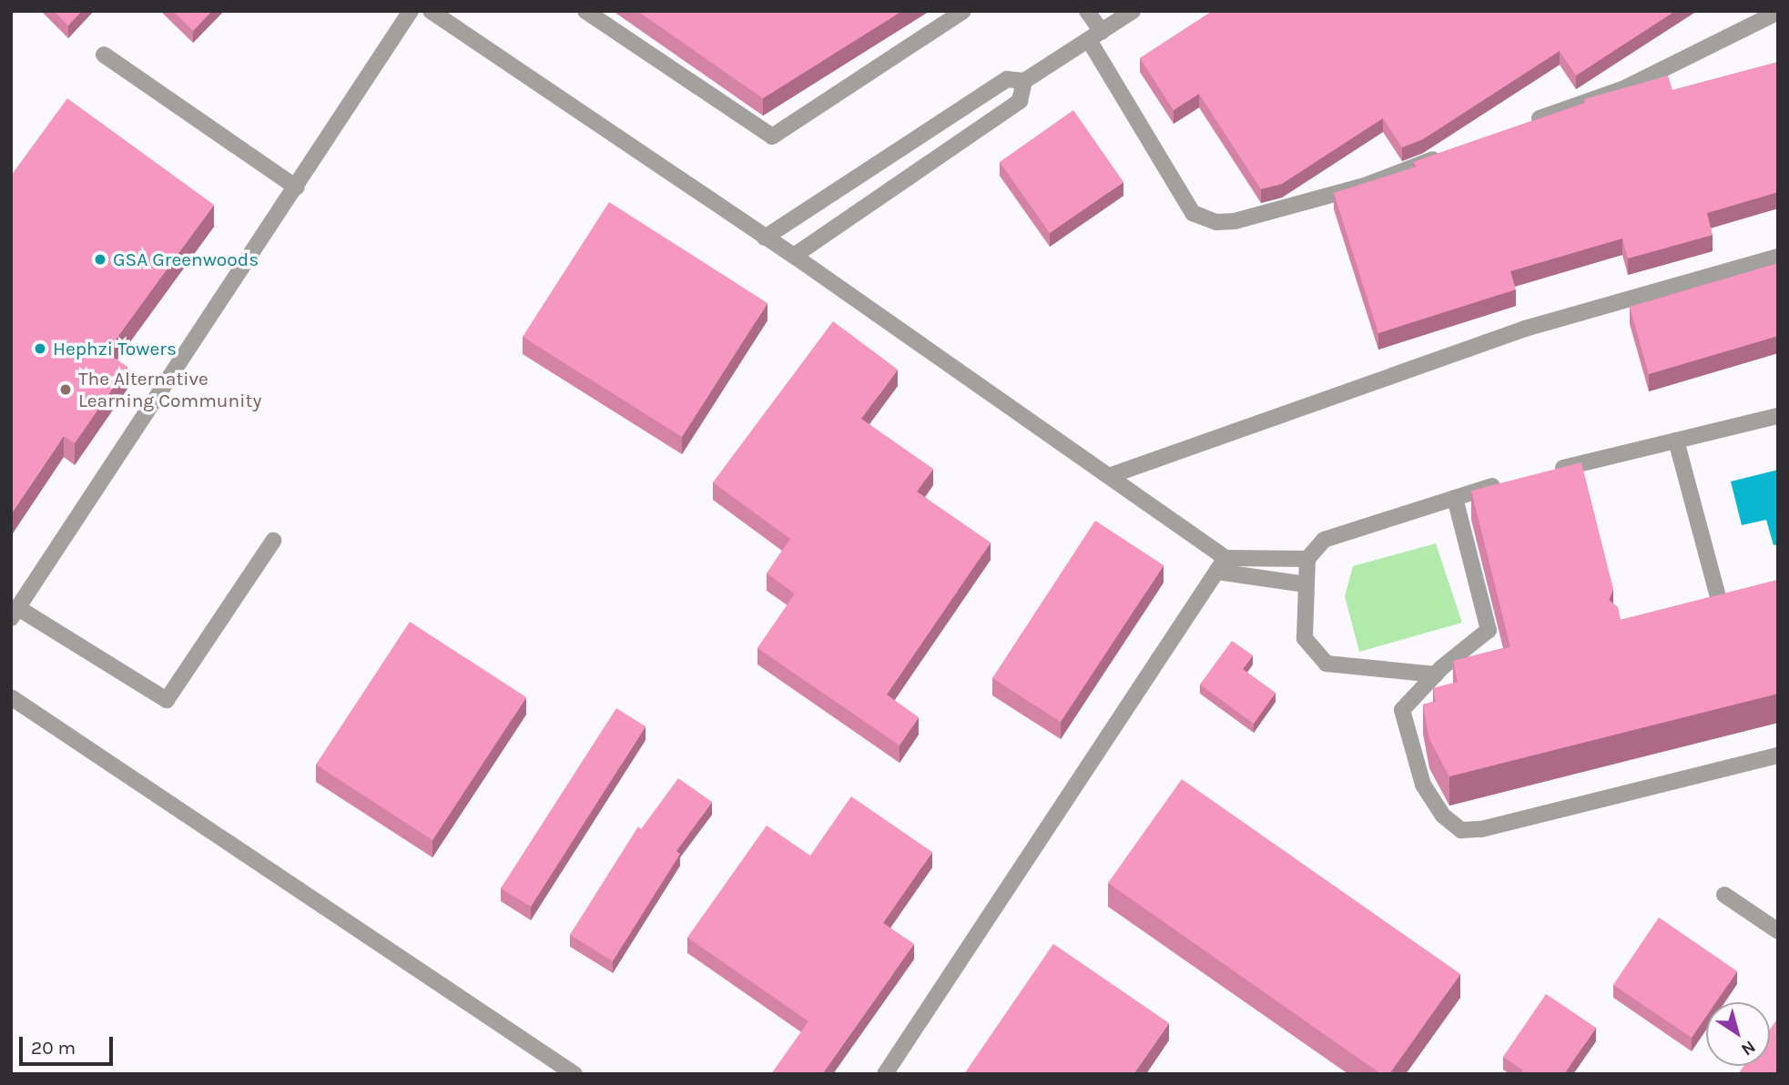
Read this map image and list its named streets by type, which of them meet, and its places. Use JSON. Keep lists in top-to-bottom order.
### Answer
{
  "places": ["GSA Greenwoods", "Hephzi Towers", "The Alternative Learning Community"],
  "scale_bar": "20 m",
  "north": "bottom right"
}
